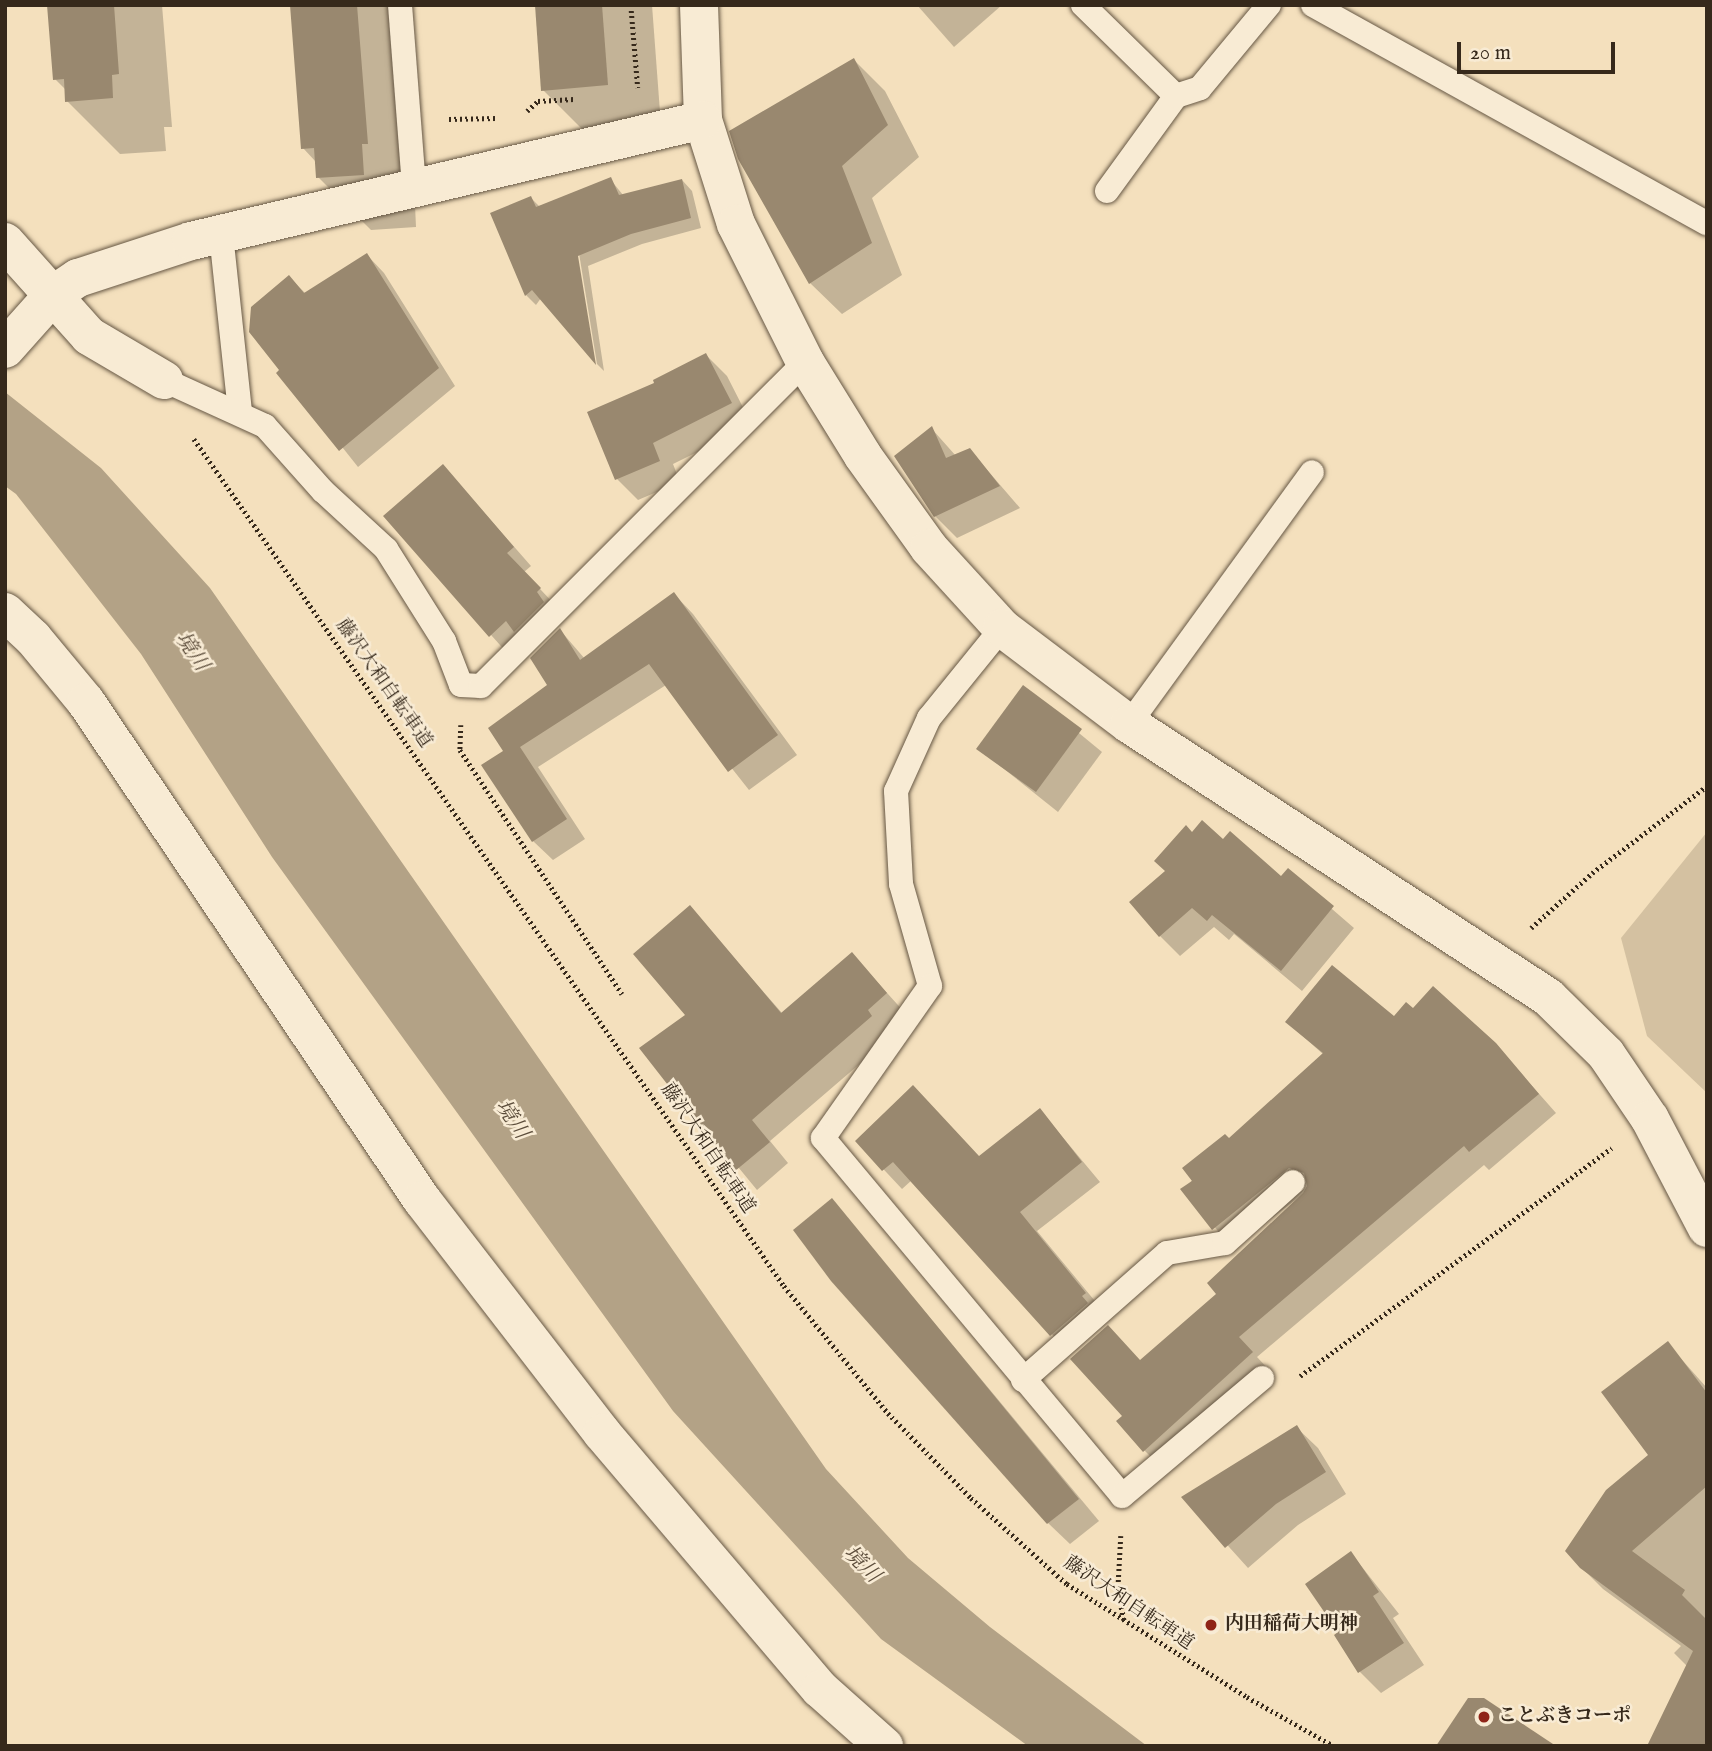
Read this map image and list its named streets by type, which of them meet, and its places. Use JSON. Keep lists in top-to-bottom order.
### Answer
{
  "streets": {
    "path": ["藤沢大和自転車道"]
  },
  "water": ["境川"],
  "places": ["内田稲荷大明神", "ことぶきコーポ"],
  "scale_bar": "20 m"
}
